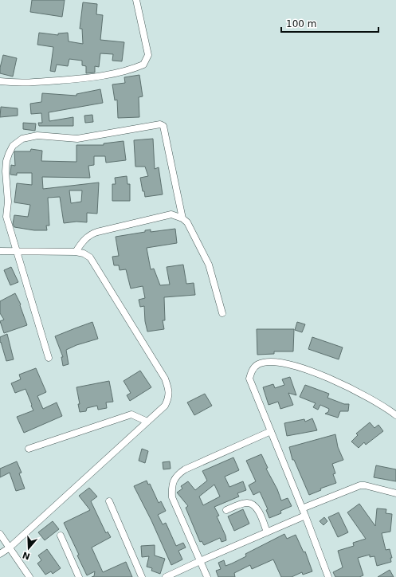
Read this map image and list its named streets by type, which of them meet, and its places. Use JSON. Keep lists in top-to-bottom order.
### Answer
{
  "scale_bar": "100 m",
  "north": "bottom"
}
